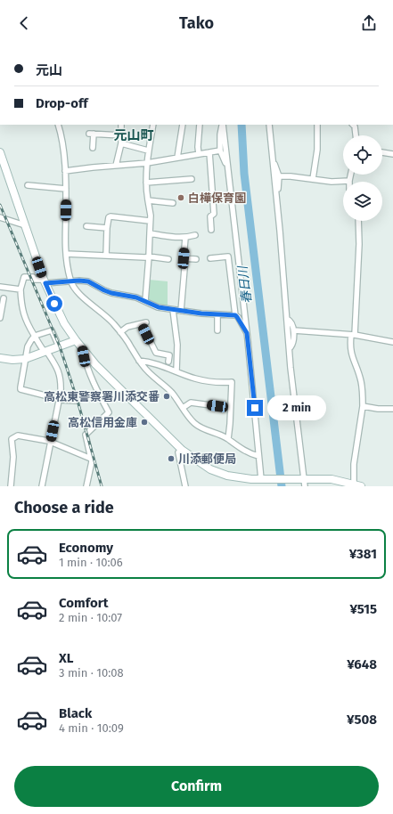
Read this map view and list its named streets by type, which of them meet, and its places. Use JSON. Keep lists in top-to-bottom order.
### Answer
{
  "districts": ["元山町"],
  "water": ["春日川"],
  "places": [
    "白樺保育園",
    "高松東警察署川添交番",
    "高松信用金庫",
    "川添郵便局"
  ],
  "page": {
    "header": "Tako",
    "banner": ["元山", "Drop-off"],
    "bubble": "2 min",
    "heading": "Choose a ride",
    "list": [
      {
        "name": "Economy",
        "note": "1 min · 10:06",
        "value": "¥381"
      },
      {
        "name": "Comfort",
        "note": "2 min · 10:07",
        "value": "¥515"
      },
      {
        "name": "XL",
        "note": "3 min · 10:08",
        "value": "¥648"
      },
      {
        "name": "Black",
        "note": "4 min · 10:09",
        "value": "¥508"
      }
    ],
    "buttons": "Confirm"
  }
}
